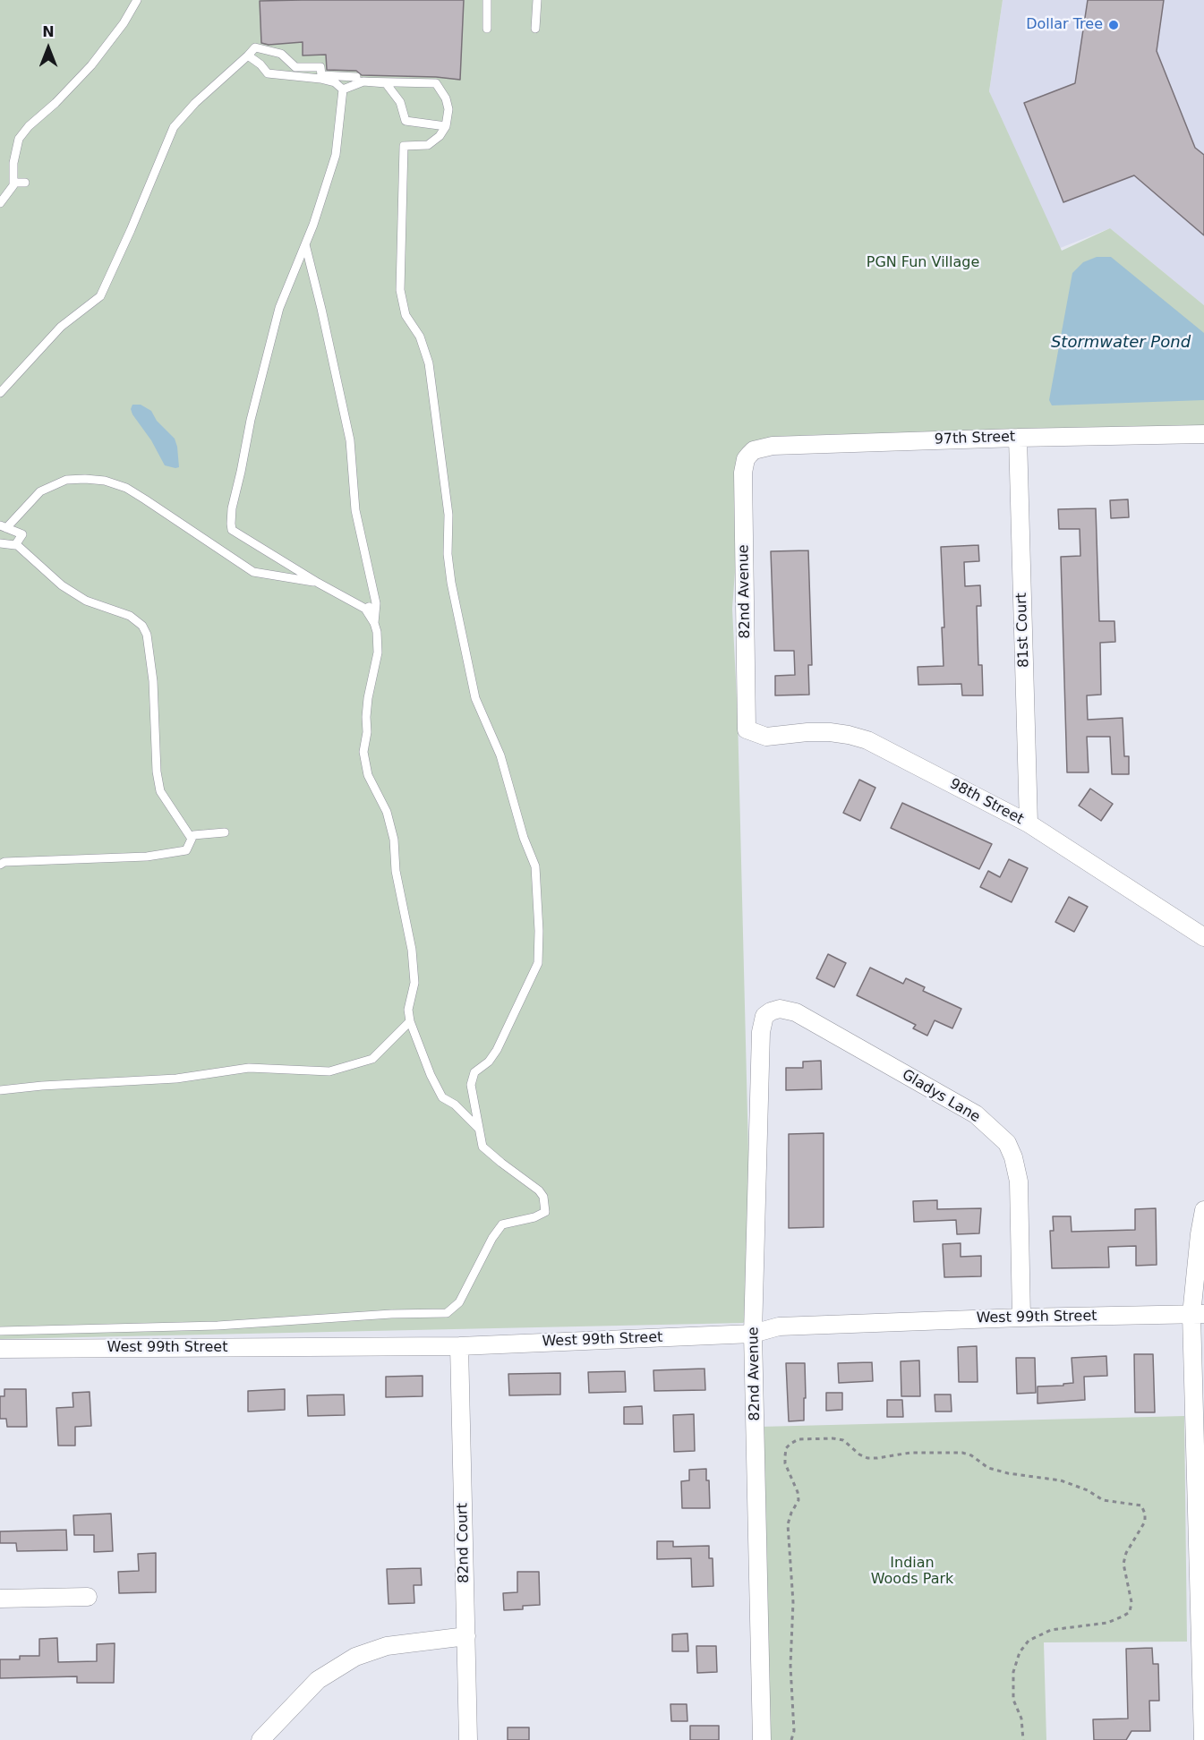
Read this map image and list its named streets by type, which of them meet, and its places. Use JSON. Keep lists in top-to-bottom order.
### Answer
{
  "streets": {
    "street": [
      "97th Street",
      "82nd Avenue",
      "81st Court",
      "98th Street",
      "Gladys Lane",
      "West 99th Street",
      "82nd Court"
    ]
  },
  "crossings": [
    ["97th Street", "82nd Avenue"],
    ["97th Street", "81st Court"],
    ["82nd Avenue", "98th Street"],
    ["82nd Avenue", "Gladys Lane"],
    ["82nd Avenue", "West 99th Street"],
    ["81st Court", "98th Street"],
    ["Gladys Lane", "West 99th Street"],
    ["West 99th Street", "82nd Court"]
  ],
  "water": ["Stormwater Pond"],
  "parks": ["PGN Fun Village", "Indian Woods Park"],
  "places": ["Dollar Tree"],
  "north": "top"
}
